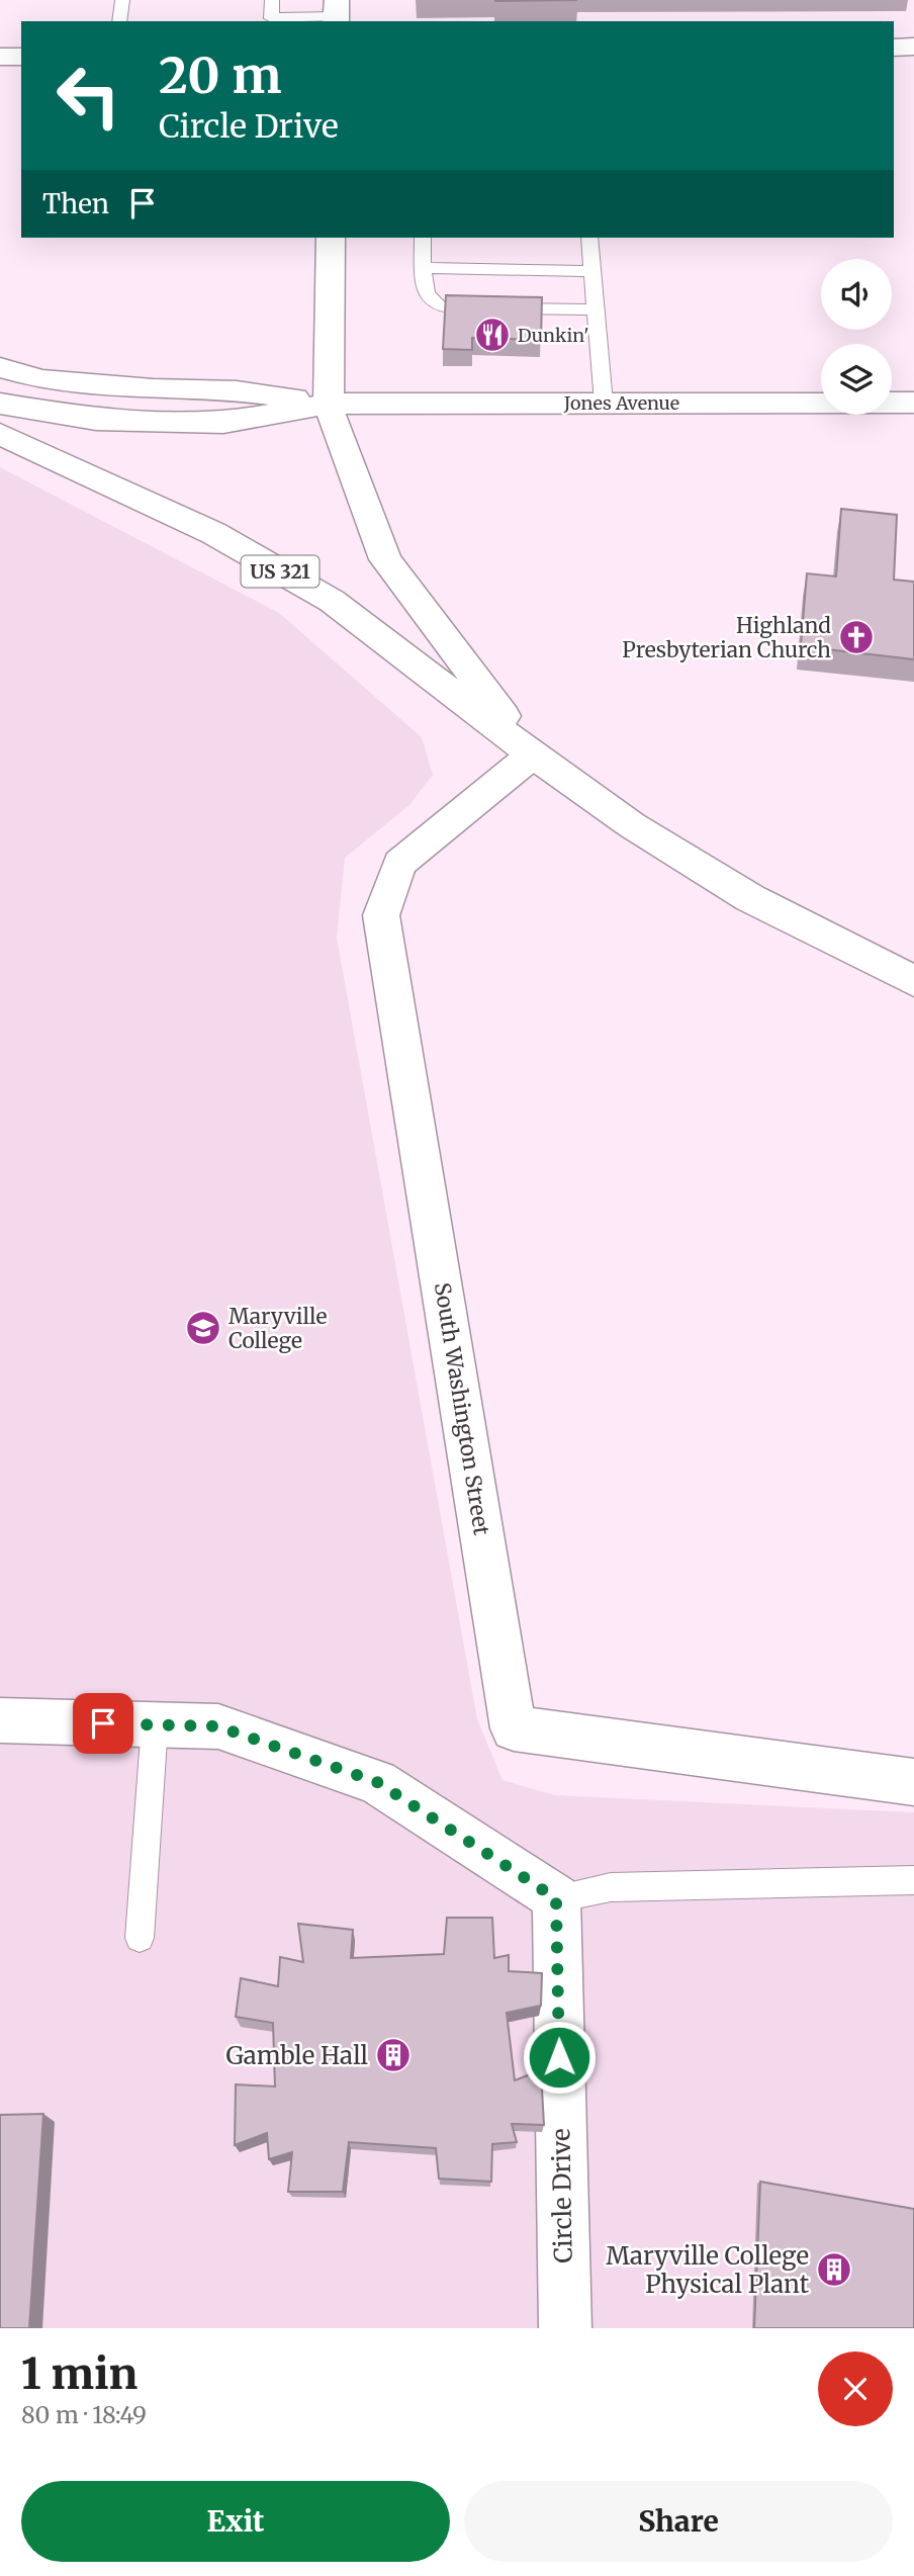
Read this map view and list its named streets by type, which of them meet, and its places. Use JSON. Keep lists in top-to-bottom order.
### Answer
{
  "streets": {
    "main road": [
      "Jones Avenue",
      "US 321",
      "South Washington Street",
      "Circle Drive"
    ]
  },
  "crossings": [
    ["Jones Avenue", "US 321"],
    ["US 321", "South Washington Street"]
  ],
  "places": {
    "restaurant": ["Dunkin'"],
    "church": ["Highland Presbyterian Church"],
    "school or university": ["Maryville College"],
    "building": ["Gamble Hall", "Maryville College Physical Plant"]
  },
  "page": {
    "turn": ["20 m", "Circle Drive"],
    "then": "Then",
    "heading": ["1 min", "80 m · 18:49"],
    "buttons": ["Exit", "Share"]
  }
}
